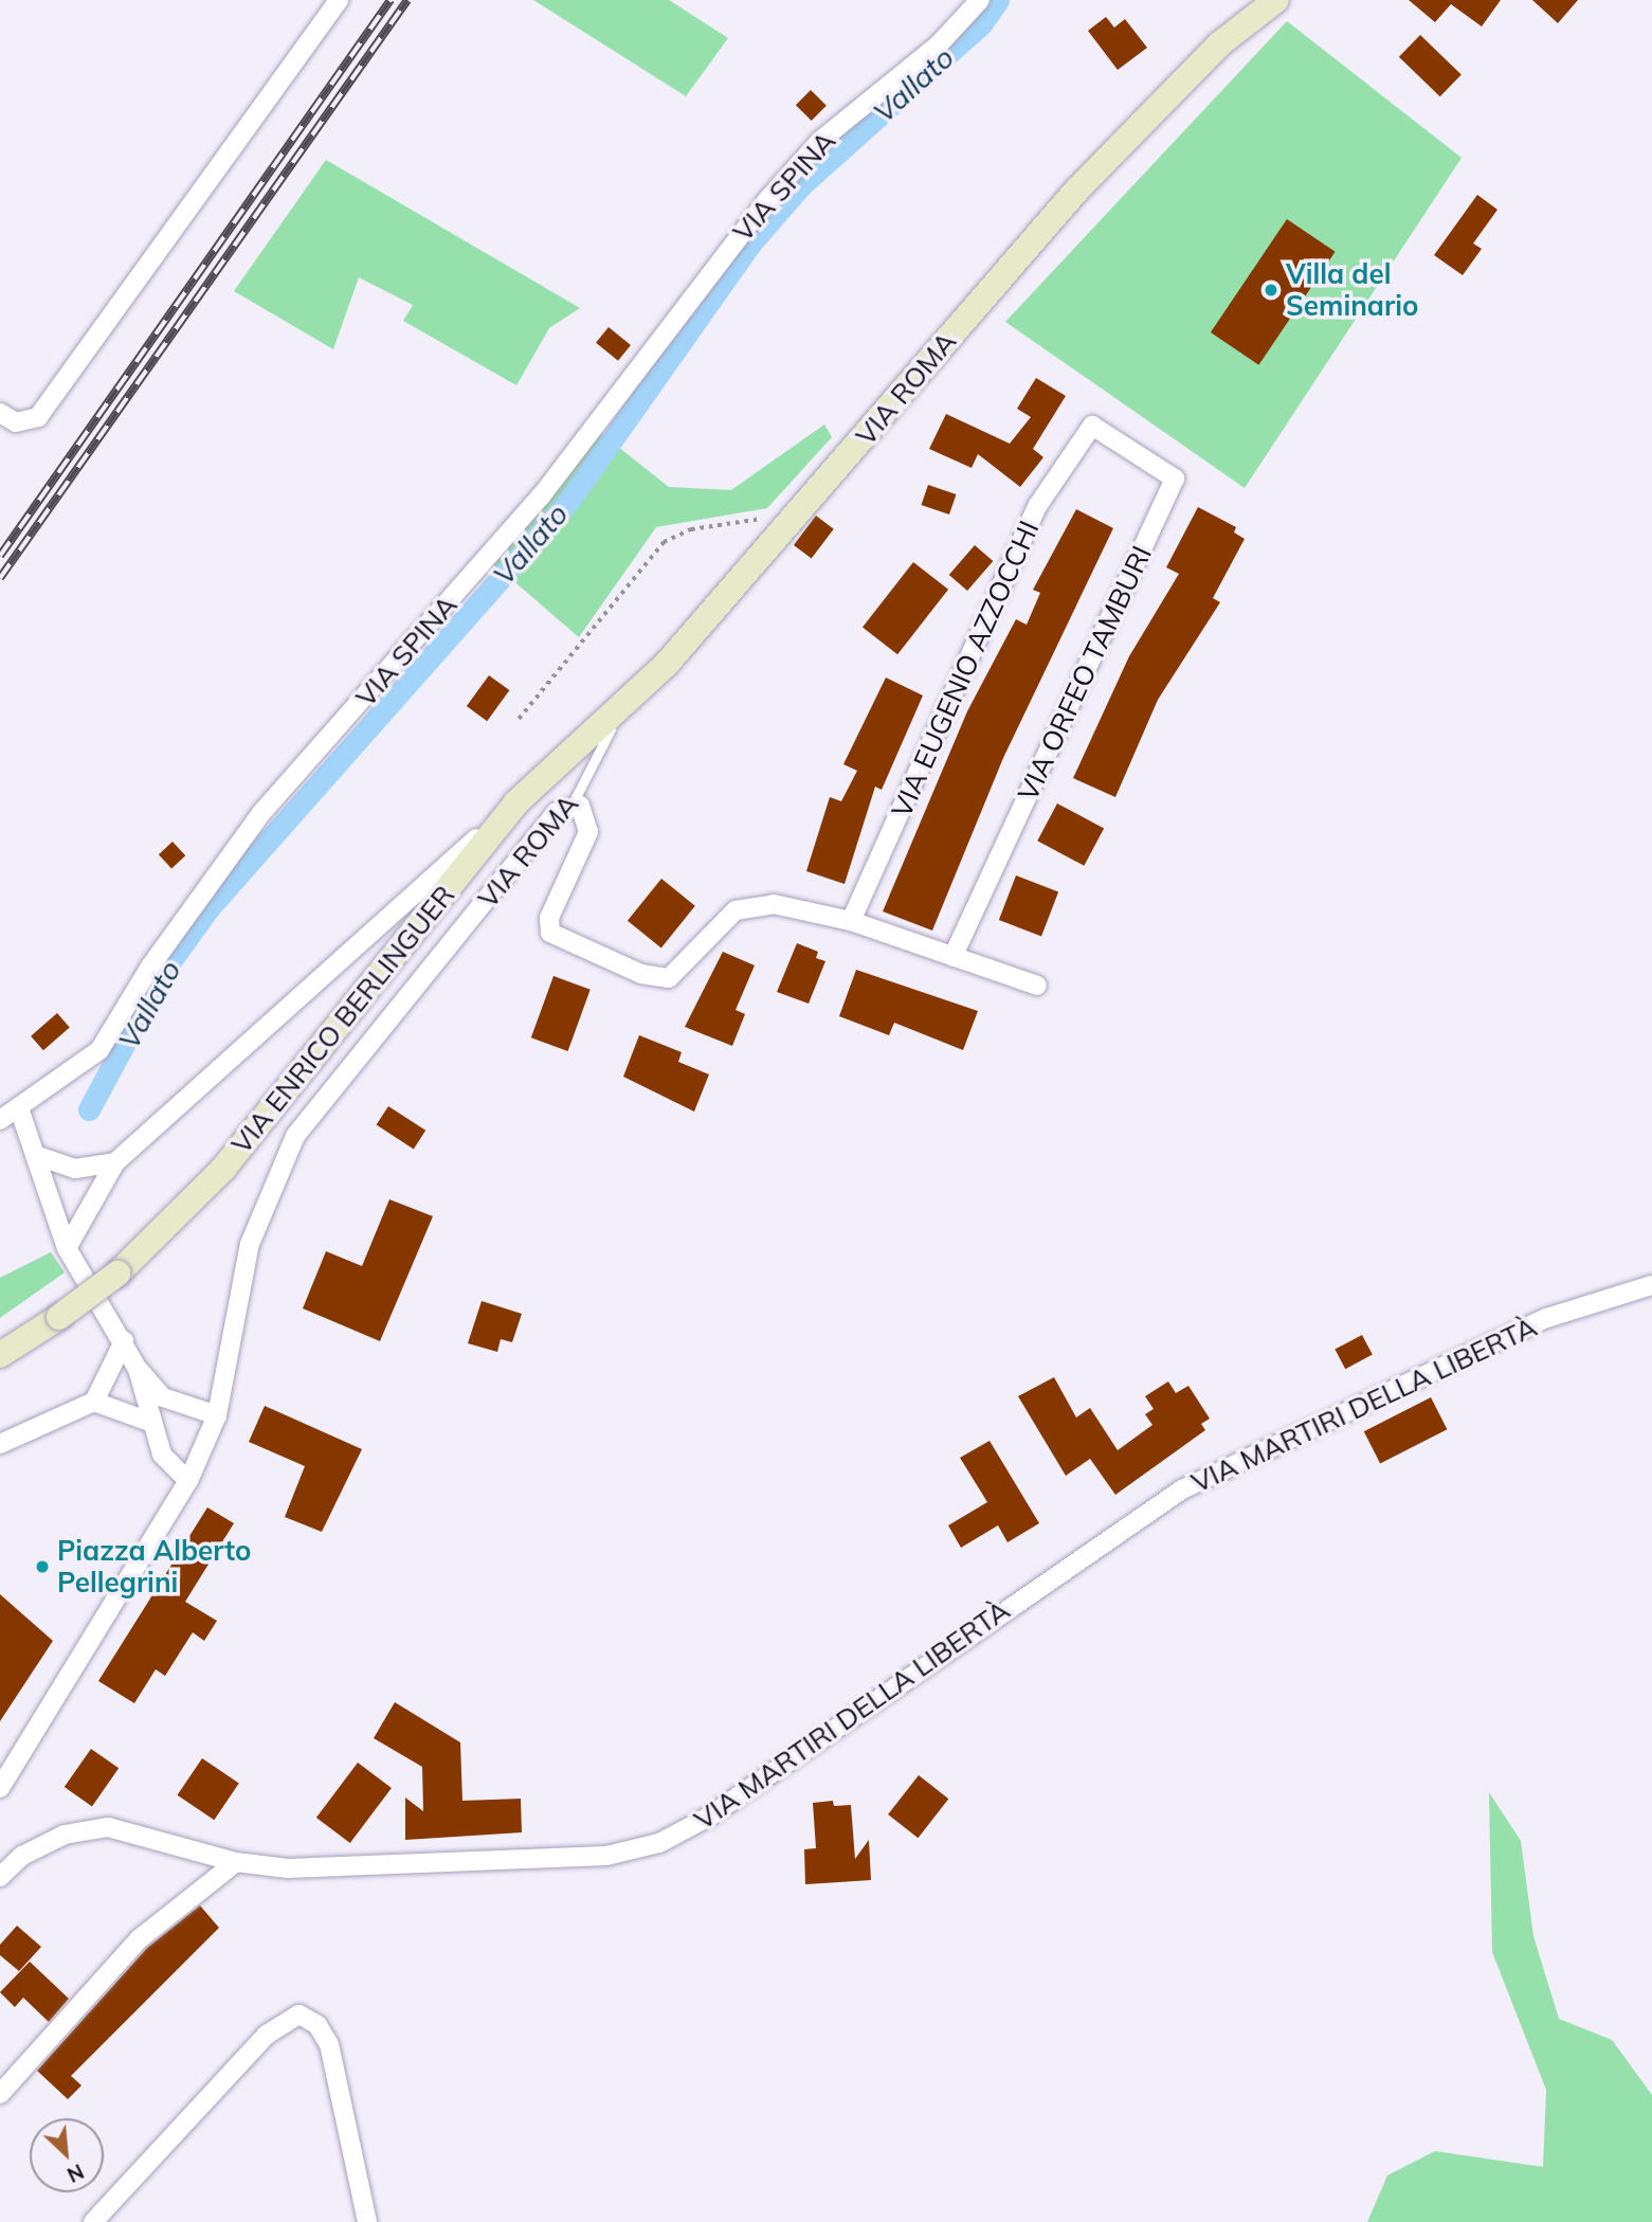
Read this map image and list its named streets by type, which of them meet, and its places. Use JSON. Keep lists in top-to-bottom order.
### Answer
{
  "streets": {
    "main road": ["VIA ROMA", "VIA ENRICO BERLINGUER"],
    "street": [
      "VIA SPINA",
      "VIA EUGENIO AZZOCCHI",
      "VIA ORFEO TAMBURI",
      "VIA MARTIRI DELLA LIBERTÀ"
    ]
  },
  "crossings": [
    ["VIA ROMA", "VIA ENRICO BERLINGUER"],
    ["VIA EUGENIO AZZOCCHI", "VIA ORFEO TAMBURI"]
  ],
  "water": ["Vallato"],
  "places": ["Villa del Seminario", "Piazza Alberto Pellegrini"],
  "north": "bottom right"
}
